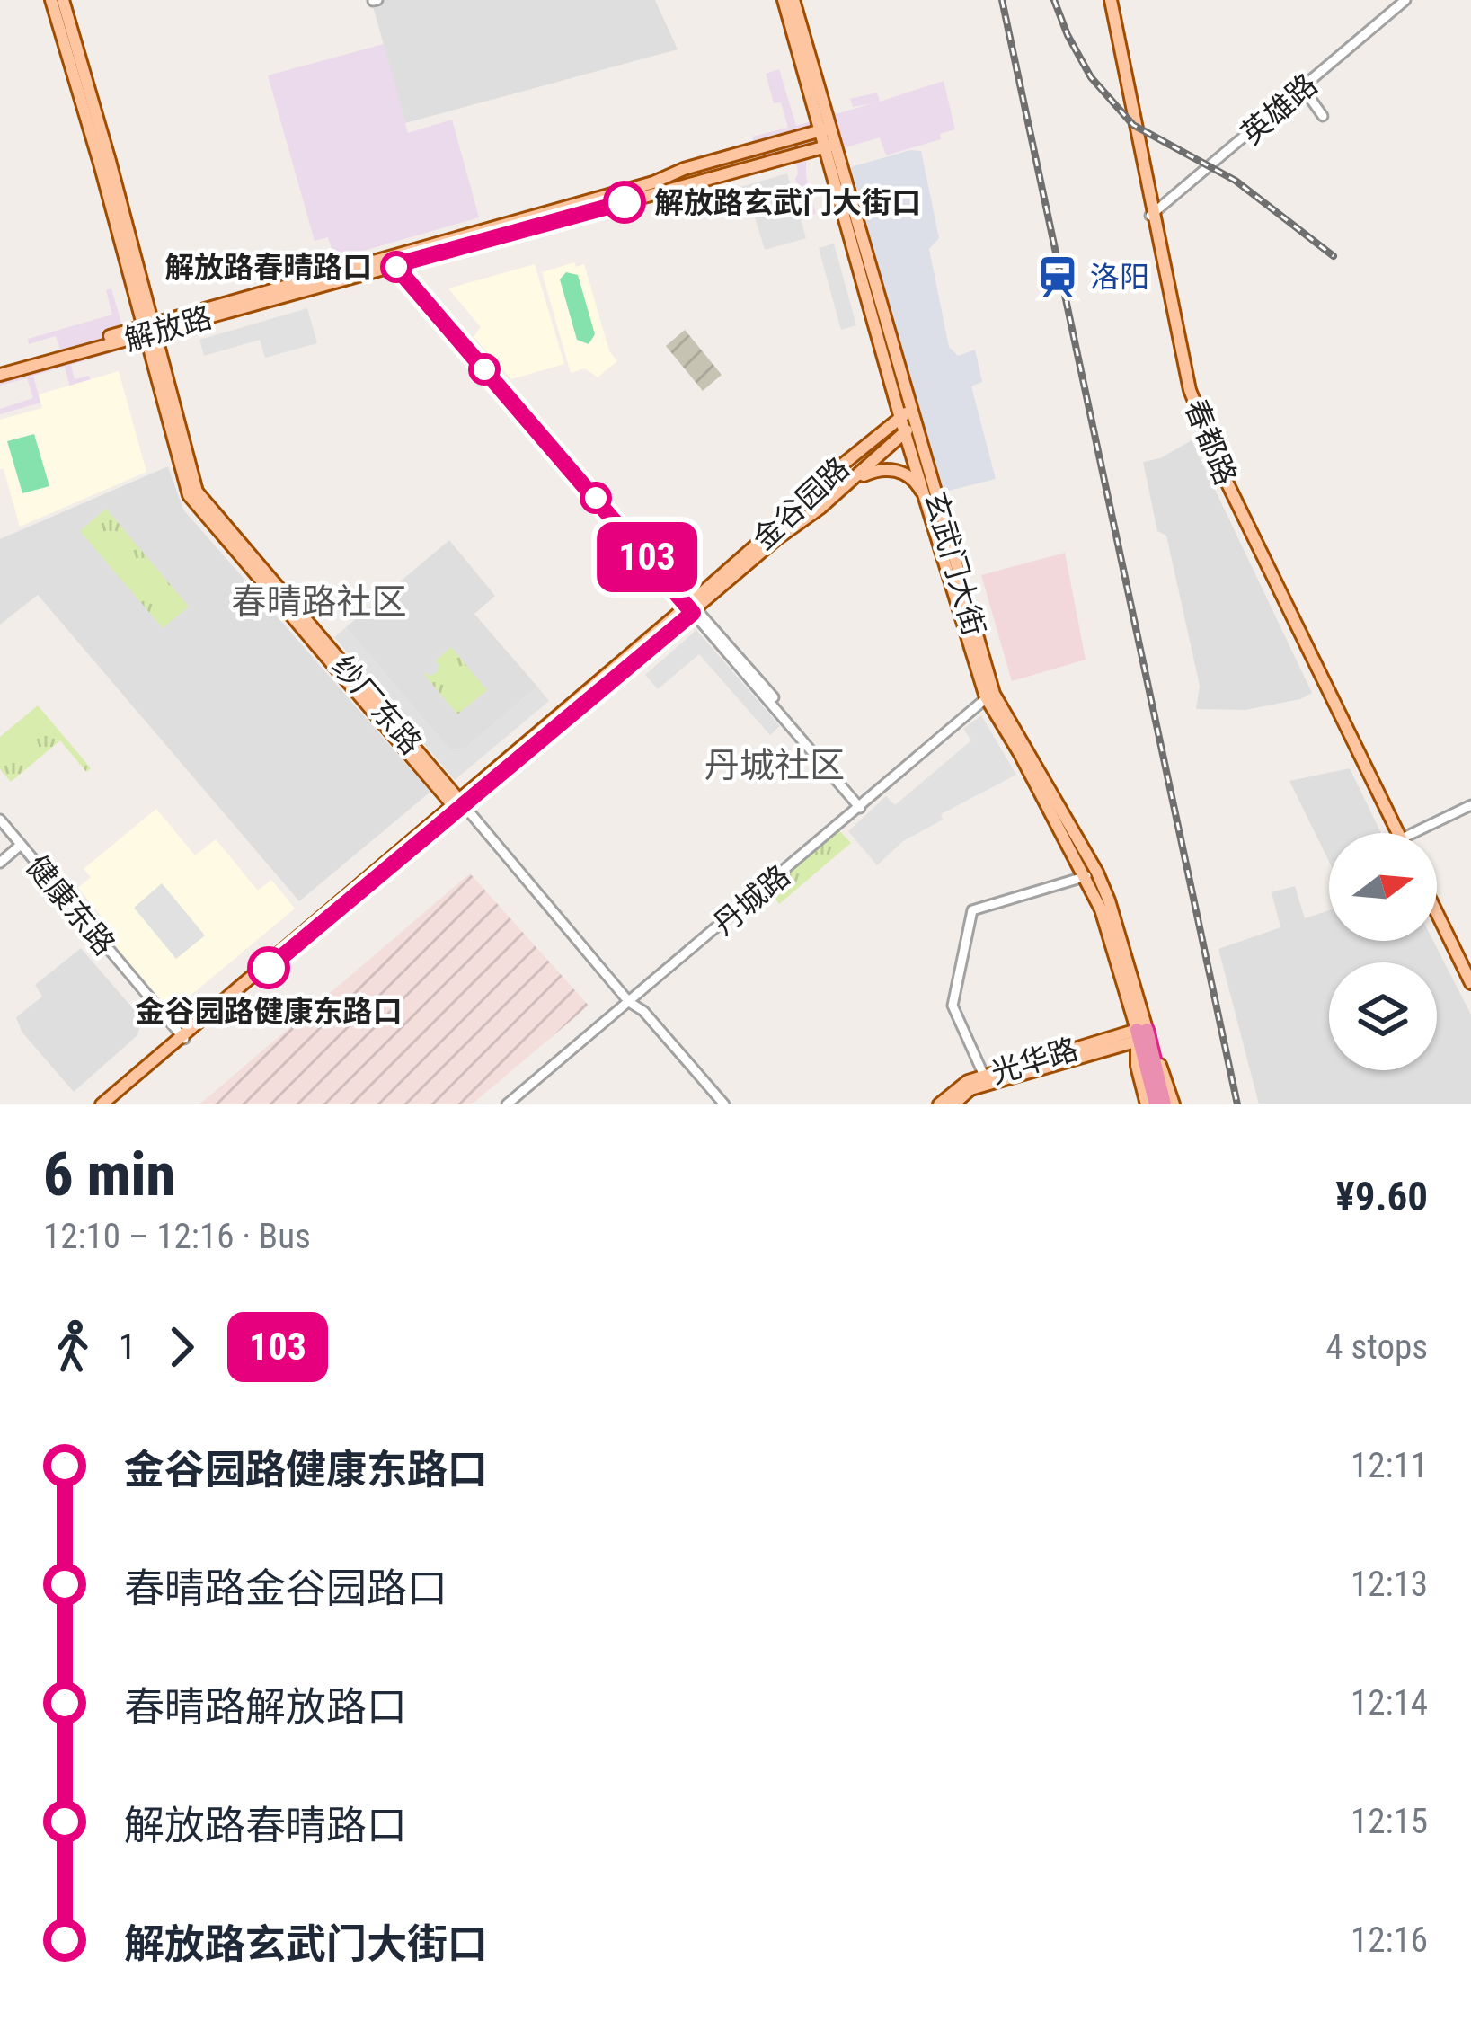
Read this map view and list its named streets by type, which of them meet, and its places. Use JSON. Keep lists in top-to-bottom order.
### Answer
{
  "streets": {
    "main road": [
      "解放路",
      "春都路",
      "金谷园路",
      "玄武门大街",
      "纱厂东路",
      "光华路"
    ],
    "street": ["英雄路", "丹城路", "健康东路"]
  },
  "crossings": [
    ["英雄路", "春都路"],
    ["解放路", "玄武门大街"],
    ["解放路", "纱厂东路"],
    ["金谷园路", "玄武门大街"],
    ["金谷园路", "纱厂东路"],
    ["金谷园路", "健康东路"],
    ["玄武门大街", "丹城路"],
    ["玄武门大街", "光华路"],
    ["纱厂东路", "丹城路"]
  ],
  "districts": ["春晴路社区", "丹城社区"],
  "places": {
    "other": ["解放路玄武门大街口", "解放路春晴路口", "金谷园路健康东路口"],
    "station": ["洛阳"]
  },
  "lines": ["bus line 103"],
  "north": "right",
  "page": {
    "on_map": "103",
    "heading": ["6 min", "12:10 – 12:16 · Bus", "¥9.60"],
    "legs": ["1", "103", "4 stops"],
    "list": [
      {
        "name": "金谷园路健康东路口",
        "value": "12:11"
      },
      {
        "name": "春晴路金谷园路口",
        "value": "12:13"
      },
      {
        "name": "春晴路解放路口",
        "value": "12:14"
      },
      {
        "name": "解放路春晴路口",
        "value": "12:15"
      },
      {
        "name": "解放路玄武门大街口",
        "value": "12:16"
      }
    ]
  }
}
